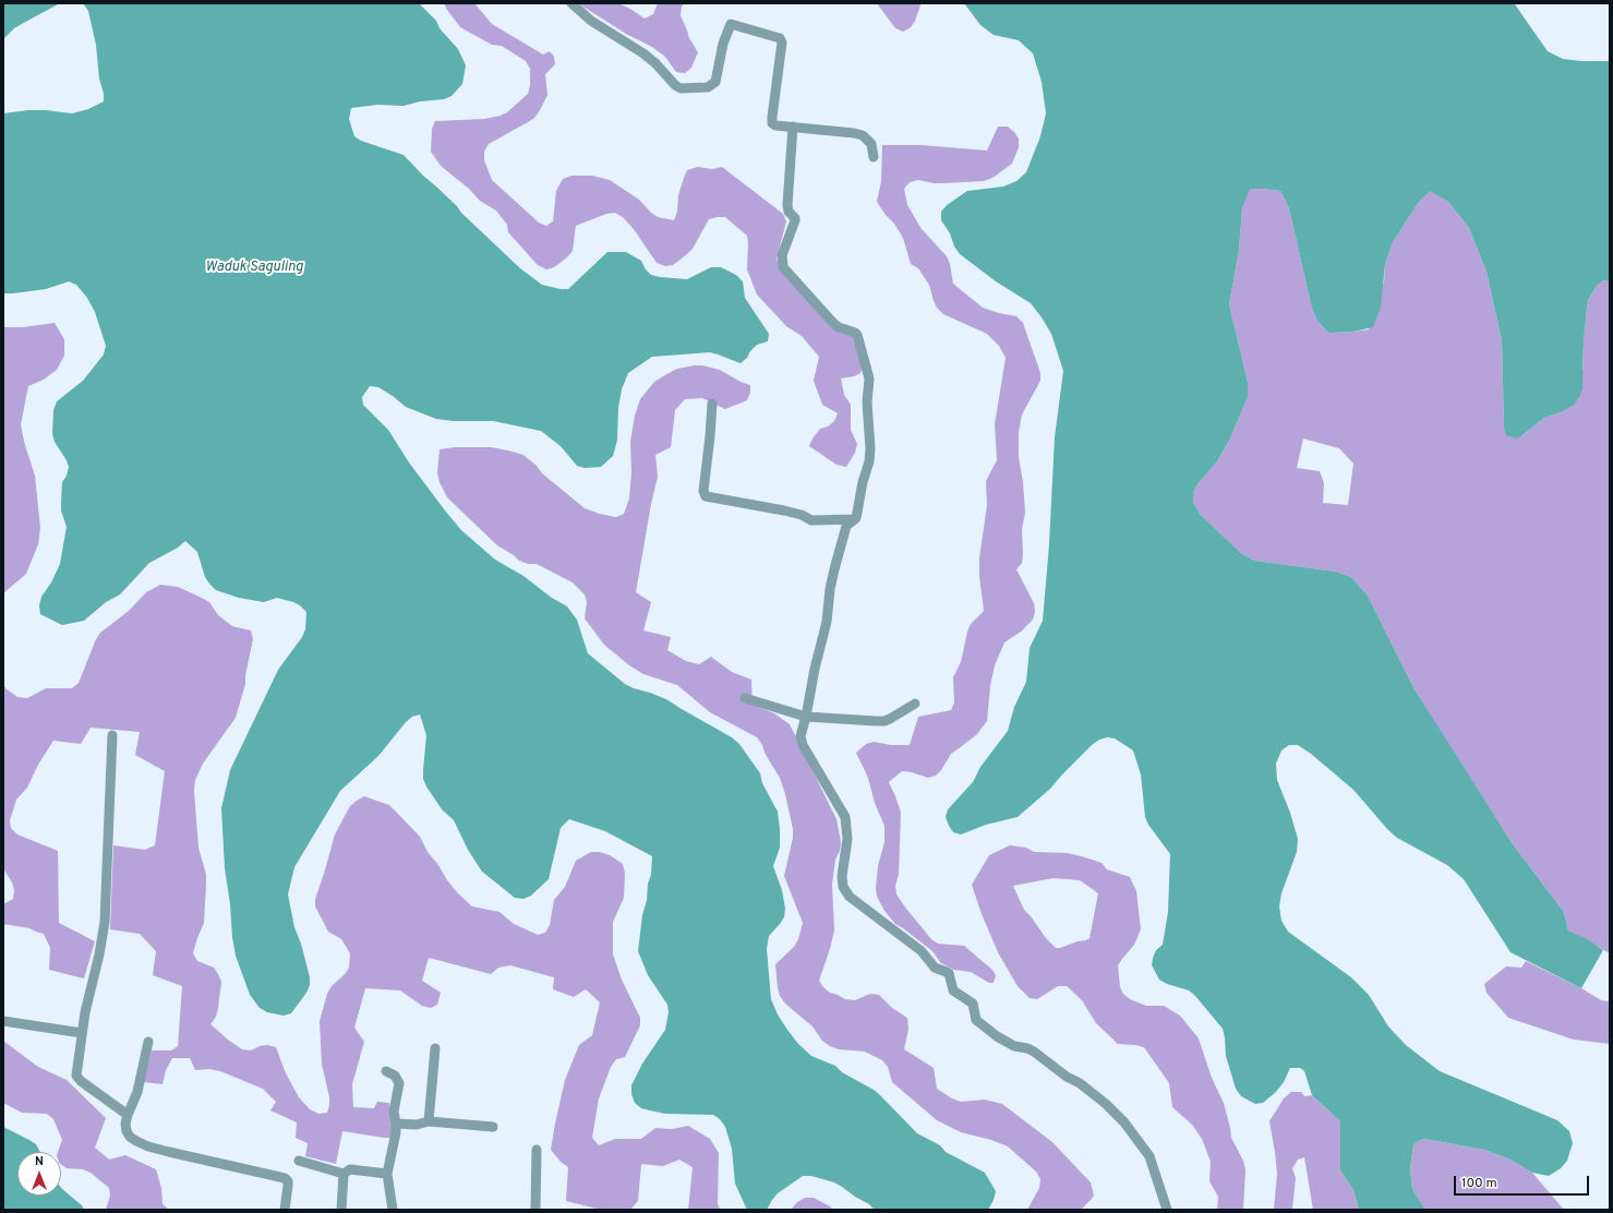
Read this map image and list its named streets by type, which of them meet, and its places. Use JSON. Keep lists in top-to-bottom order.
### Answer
{
  "water": ["Waduk Saguling"],
  "scale_bar": "100 m",
  "north": "top"
}
